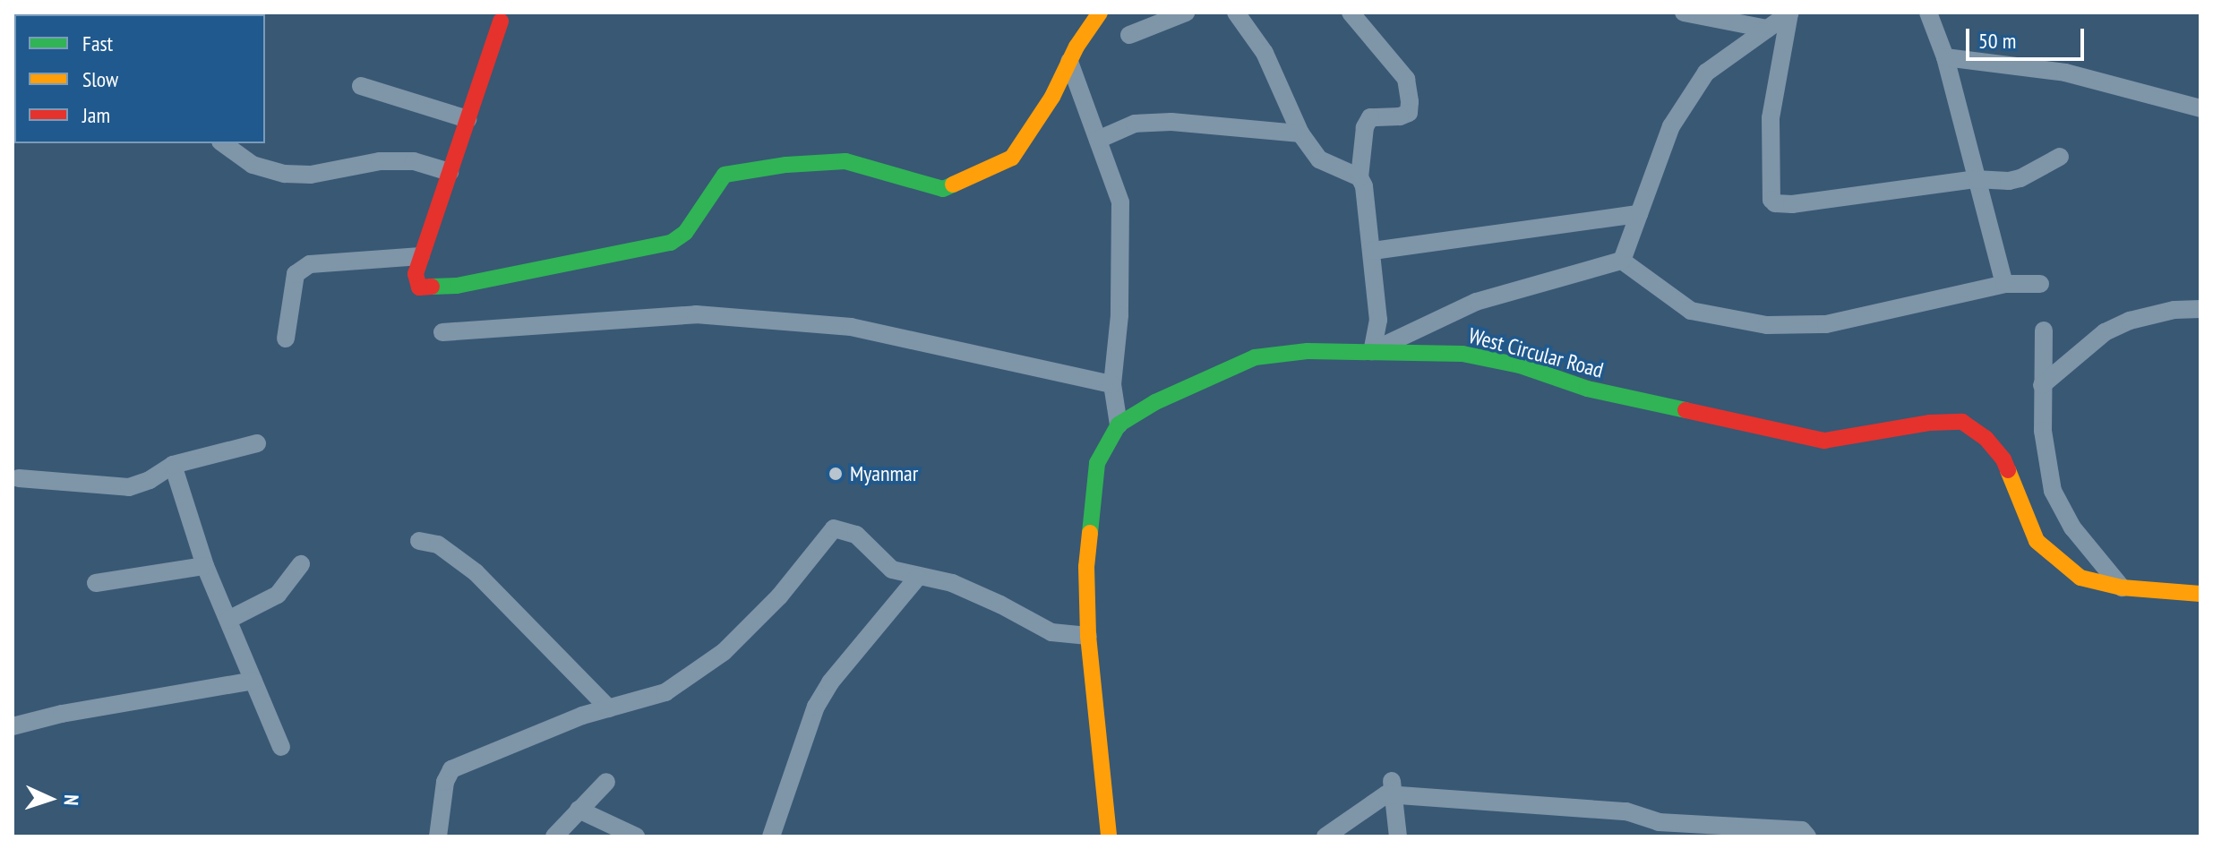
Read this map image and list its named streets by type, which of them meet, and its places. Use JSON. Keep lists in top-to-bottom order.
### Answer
{
  "streets": {
    "street": ["West Circular Road"]
  },
  "places": ["Myanmar"],
  "legend": ["Fast", "Slow", "Jam"],
  "scale_bar": "50 m",
  "north": "right"
}
